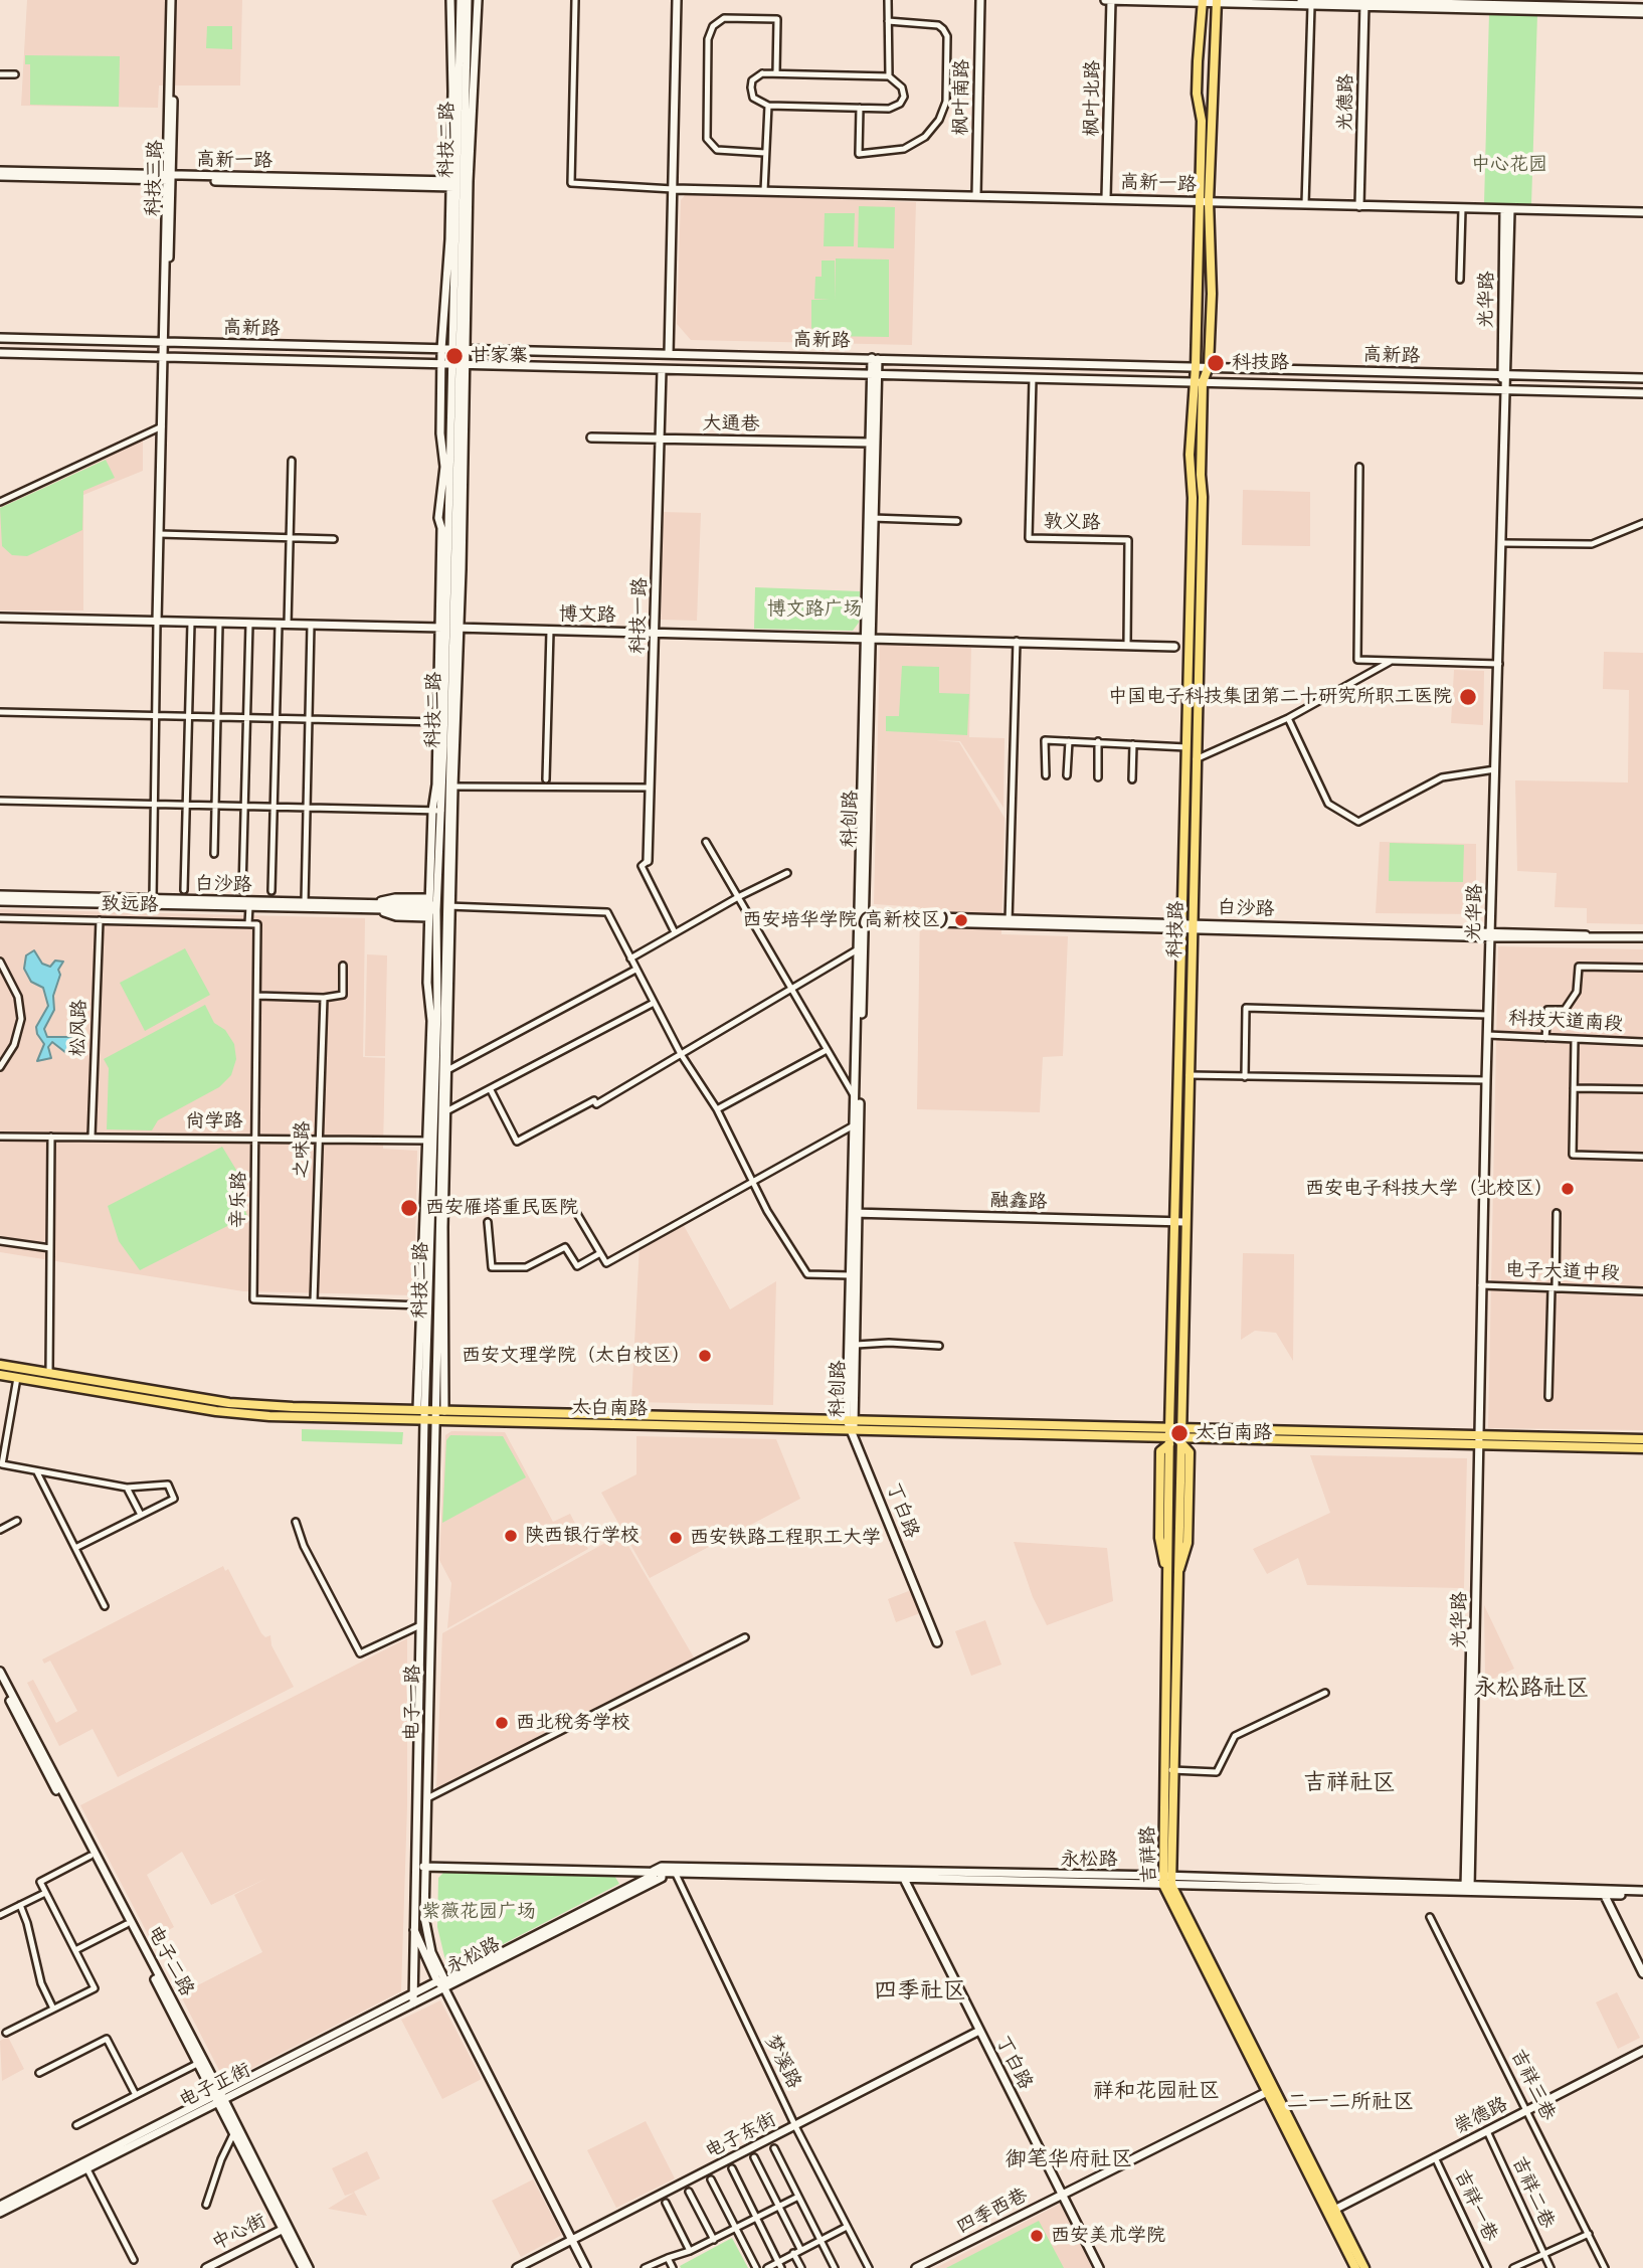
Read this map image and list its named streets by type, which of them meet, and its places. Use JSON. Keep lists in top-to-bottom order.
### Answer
{
  "streets": {
    "main road": ["科技路", "太白南路", "吉祥路"],
    "street": [
      "枫叶南路",
      "枫叶北路",
      "光德路",
      "科技二路",
      "高新一路",
      "科技三路",
      "光华路",
      "高新路",
      "大通巷",
      "敦义路",
      "博文路",
      "科技一路",
      "科创路",
      "白沙路",
      "致远路",
      "科技大道南段",
      "松风路",
      "尚学路",
      "之味路",
      "辛乐路",
      "融鑫路",
      "电子大道中段",
      "丁白路",
      "电子一路",
      "永松路",
      "电子二路",
      "梦溪路",
      "吉祥三巷",
      "电子正街",
      "崇德路",
      "电子东街",
      "吉祥二巷",
      "吉祥一巷",
      "四季西巷",
      "中心街"
    ]
  },
  "crossings": [
    ["枫叶南路", "高新一路"],
    ["枫叶北路", "高新一路"],
    ["光德路", "高新一路"],
    ["科技二路", "高新一路"],
    ["科技二路", "高新路"],
    ["科技二路", "博文路"],
    ["科技二路", "白沙路"],
    ["科技二路", "辛乐路"],
    ["科技二路", "太白南路"],
    ["科技二路", "电子一路"],
    ["高新一路", "科技三路"],
    ["高新一路", "光华路"],
    ["高新一路", "科技路"],
    ["科技三路", "高新路"],
    ["科技三路", "博文路"],
    ["光华路", "高新路"],
    ["光华路", "白沙路"],
    ["光华路", "科技大道南段"],
    ["光华路", "电子大道中段"],
    ["光华路", "太白南路"],
    ["光华路", "永松路"],
    ["高新路", "敦义路"],
    ["高新路", "科技一路"],
    ["高新路", "科创路"],
    ["高新路", "科技路"],
    ["大通巷", "科技一路"],
    ["大通巷", "科创路"],
    ["敦义路", "博文路"],
    ["博文路", "科技一路"],
    ["博文路", "科创路"],
    ["科创路", "白沙路"],
    ["科创路", "融鑫路"],
    ["科创路", "太白南路"],
    ["科创路", "丁白路"],
    ["白沙路", "科技路"],
    ["致远路", "松风路"],
    ["致远路", "辛乐路"],
    ["科技路", "融鑫路"],
    ["科技路", "太白南路"],
    ["科技路", "吉祥路"],
    ["松风路", "尚学路"],
    ["尚学路", "之味路"],
    ["尚学路", "辛乐路"],
    ["之味路", "辛乐路"],
    ["太白南路", "丁白路"],
    ["太白南路", "电子一路"],
    ["太白南路", "吉祥路"],
    ["丁白路", "永松路"],
    ["丁白路", "电子东街"],
    ["丁白路", "四季西巷"],
    ["电子一路", "永松路"],
    ["电子一路", "电子正街"],
    ["电子一路", "电子东街"],
    ["吉祥路", "永松路"],
    ["吉祥路", "崇德路"],
    ["吉祥路", "四季西巷"],
    ["永松路", "梦溪路"],
    ["永松路", "电子正街"],
    ["电子二路", "电子正街"],
    ["电子二路", "中心街"],
    ["梦溪路", "电子东街"],
    ["吉祥三巷", "崇德路"],
    ["崇德路", "吉祥二巷"],
    ["崇德路", "吉祥一巷"]
  ],
  "districts": [
    "永松路社区",
    "吉祥社区",
    "四季社区",
    "祥和花园社区",
    "二一二所社区",
    "御笔华府社区"
  ],
  "parks": ["中心花园", "博文路广场", "紫薇花园广场"],
  "places": [
    "甘家寨",
    "科技路",
    "中国电子科技集团第二十研究所职工医院",
    "西安培华学院(高新校区)",
    "西安电子科技大学（北校区）",
    "西安雁塔重民医院",
    "西安文理学院（太白校区）",
    "太白南路",
    "陕西银行学校",
    "西安铁路工程职工大学",
    "西北税务学校",
    "西安美术学院"
  ]
}
